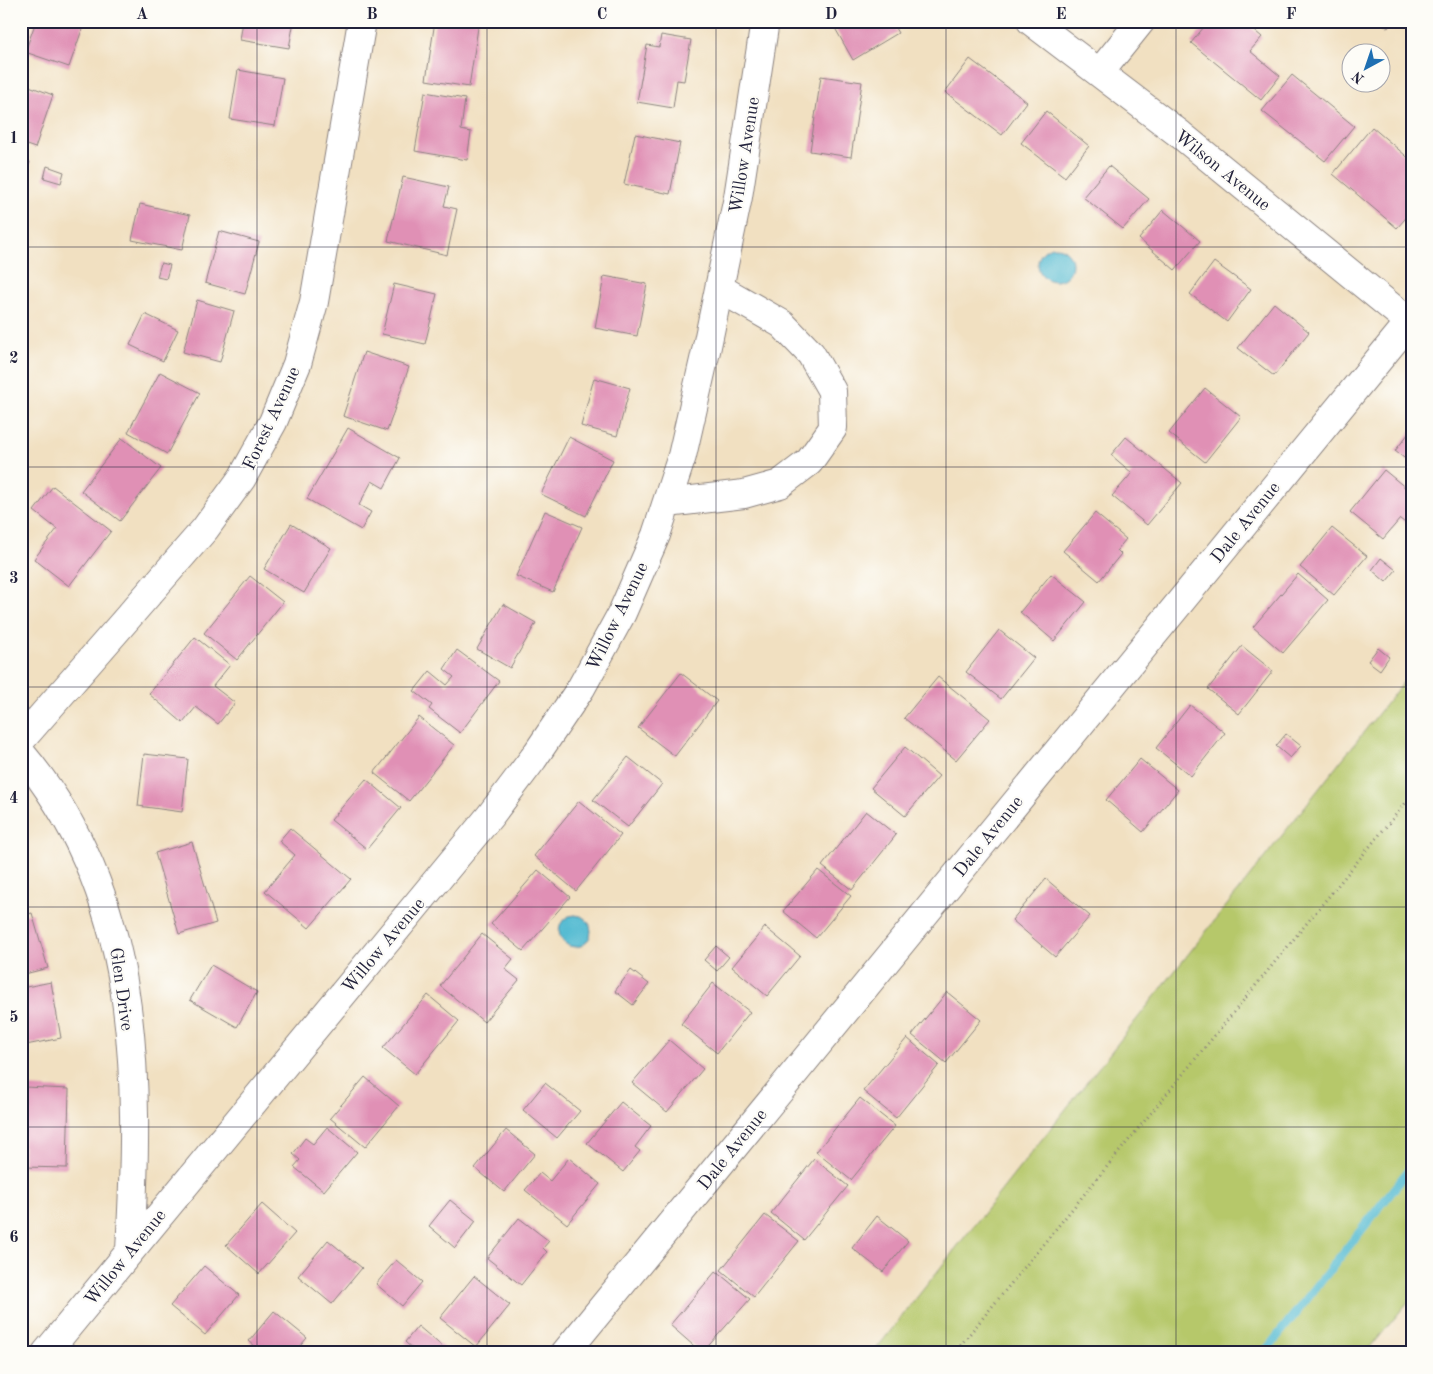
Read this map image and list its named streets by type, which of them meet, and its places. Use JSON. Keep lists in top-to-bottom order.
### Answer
{
  "streets": {
    "street": [
      "Willow Avenue",
      "Wilson Avenue",
      "Forest Avenue",
      "Dale Avenue",
      "Glen Drive"
    ]
  },
  "crossings": [
    ["Willow Avenue", "Glen Drive"],
    ["Wilson Avenue", "Dale Avenue"]
  ],
  "north": "bottom left",
  "grid": {
    "columns": [
      "A",
      "B",
      "C",
      "D",
      "E",
      "F"
    ],
    "rows": [
      "1",
      "2",
      "3",
      "4",
      "5",
      "6"
    ]
  }
}
